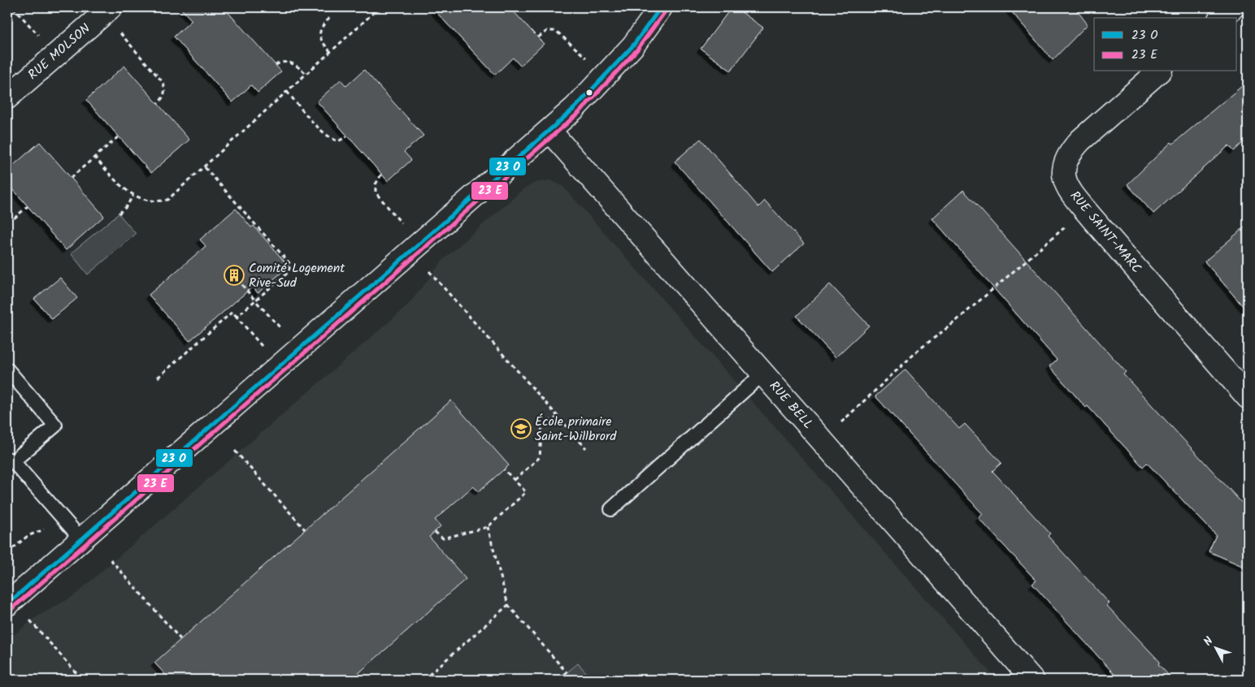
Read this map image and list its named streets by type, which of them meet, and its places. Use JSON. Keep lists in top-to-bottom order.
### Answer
{
  "streets": {
    "street": ["RUE MOLSON", "RUE SAINT-MARC", "RUE BELL"]
  },
  "places": {
    "building": ["Comité Logement Rive-Sud"],
    "school or university": ["École primaire Saint-Willbrord"]
  },
  "legend": ["23 O", "23 E"],
  "north": "top left"
}
